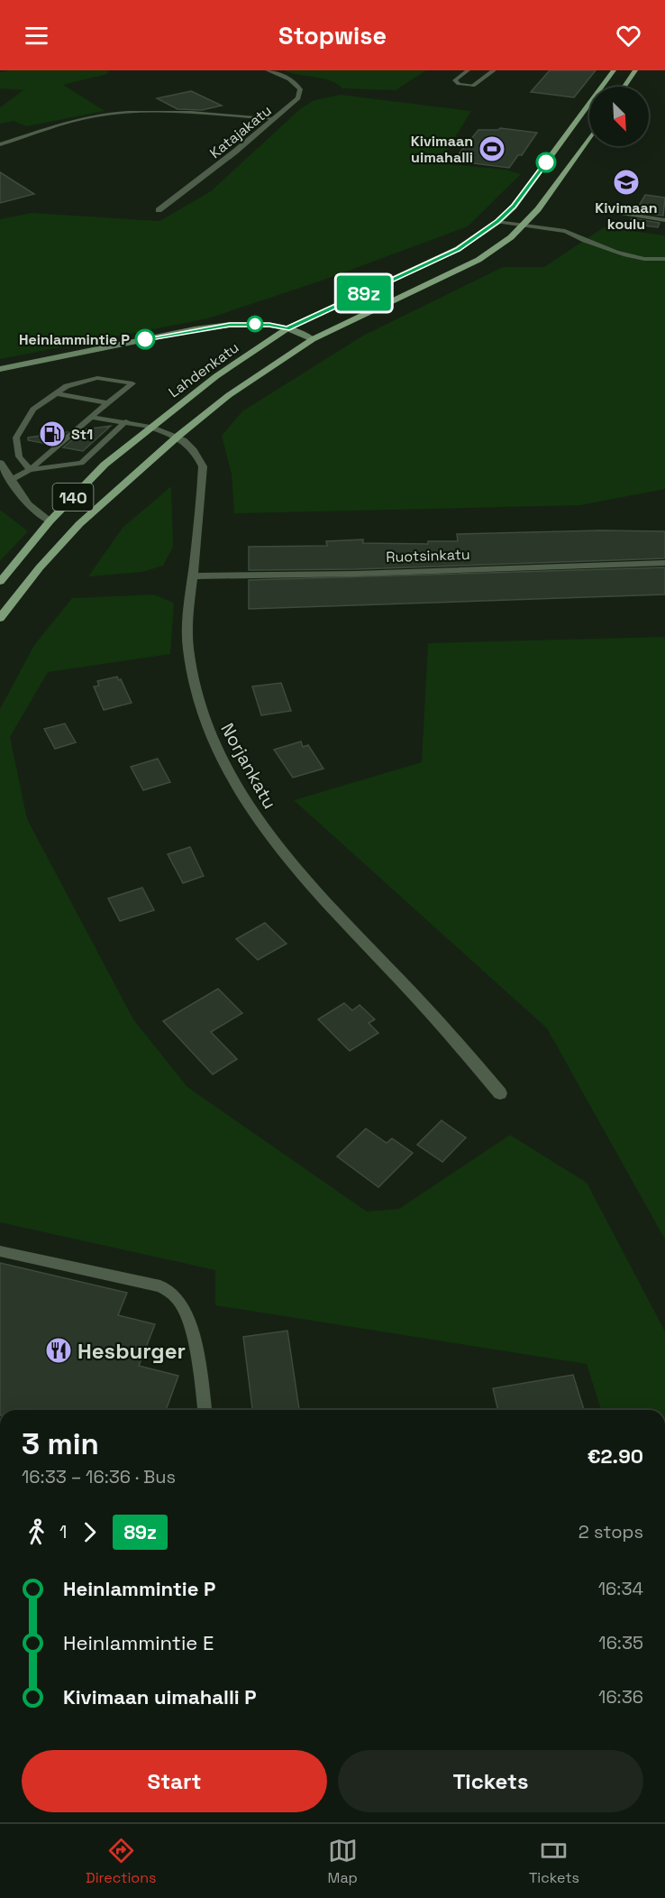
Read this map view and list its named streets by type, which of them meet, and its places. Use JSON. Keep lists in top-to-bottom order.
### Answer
{
  "streets": {
    "main road": ["Lahdenkatu", "140"],
    "street": ["Katajakatu", "Ruotsinkatu", "Norjankatu"]
  },
  "crossings": [
    ["Lahdenkatu", "Norjankatu"],
    ["140", "Norjankatu"],
    ["Ruotsinkatu", "Norjankatu"]
  ],
  "places": {
    "sports": ["Kivimaan uimahalli"],
    "school or university": ["Kivimaan koulu"],
    "other": ["Heinlammintie P"],
    "fuel station": ["St1"],
    "restaurant": ["Hesburger"]
  },
  "lines": ["bus line 89z"],
  "north": "bottom right",
  "page": {
    "header": "Stopwise",
    "on_map": "89z",
    "heading": ["3 min", "16:33 – 16:36 · Bus", "€2.90"],
    "legs": ["1", "89z", "2 stops"],
    "list": [
      {
        "name": "Heinlammintie P",
        "value": "16:34"
      },
      {
        "name": "Heinlammintie E",
        "value": "16:35"
      },
      {
        "name": "Kivimaan uimahalli P",
        "value": "16:36"
      }
    ],
    "buttons": ["Start", "Tickets"],
    "tabs": ["Directions", "Map", "Tickets"]
  }
}
